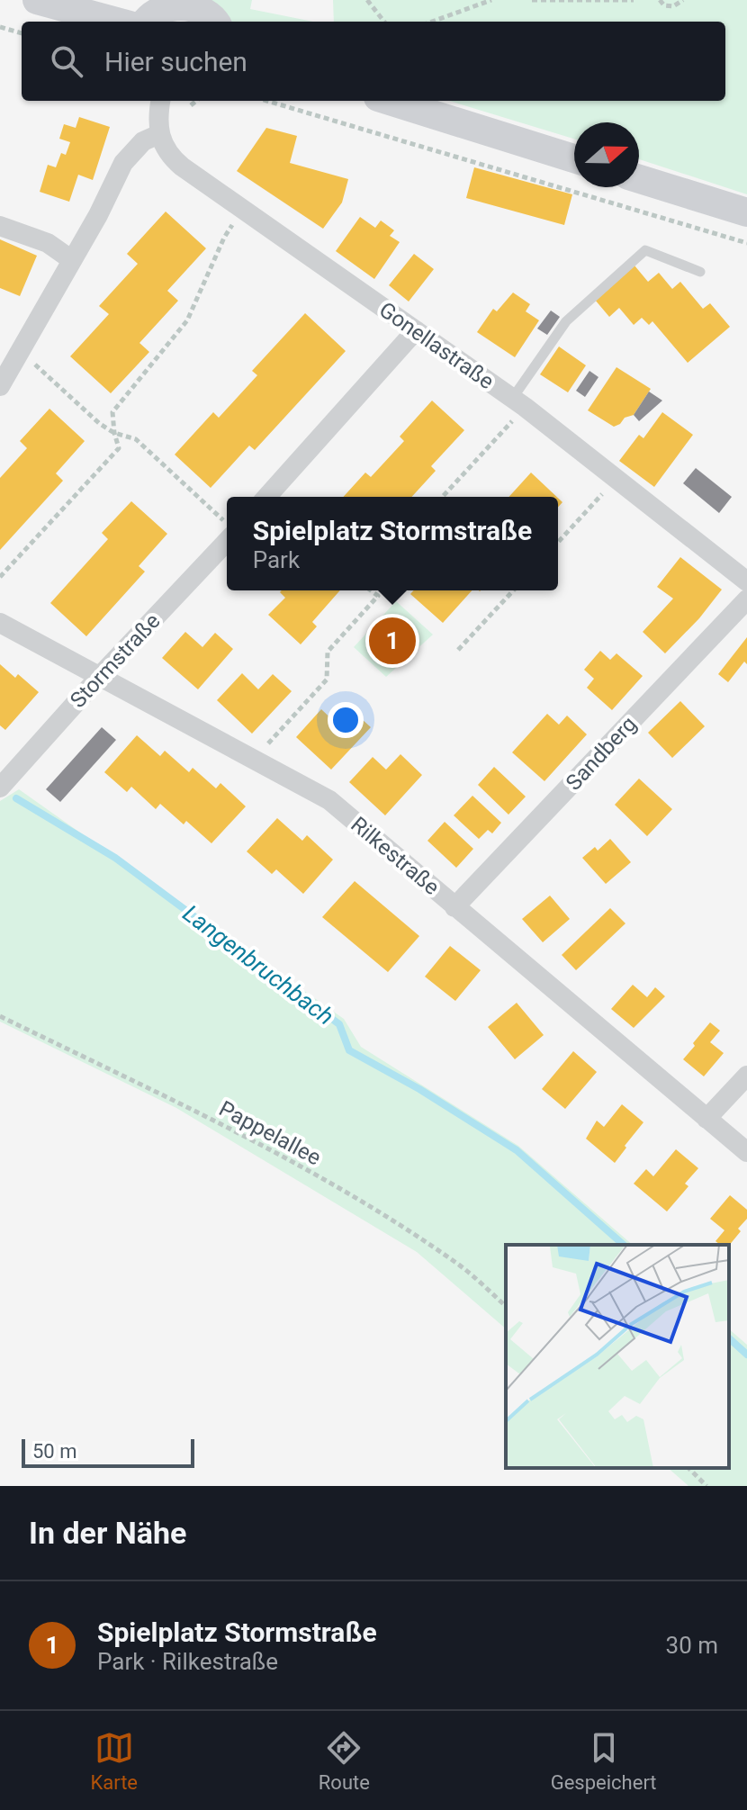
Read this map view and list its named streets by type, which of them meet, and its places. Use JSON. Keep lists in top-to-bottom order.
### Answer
{
  "streets": {
    "street": [
      "Gonellastraße",
      "Stormstraße",
      "Sandberg",
      "Rilkestraße"
    ],
    "path": ["Pappelallee"]
  },
  "crossings": [
    ["Stormstraße", "Rilkestraße"],
    ["Sandberg", "Rilkestraße"]
  ],
  "water": ["Langenbruchbach"],
  "scale_bar": "50 m",
  "north": "right",
  "page": {
    "search": "Hier suchen",
    "popup": ["Spielplatz Stormstraße", "Park"],
    "pins": "1",
    "scale": "50 m",
    "heading": "In der Nähe",
    "list": [
      {
        "mark": "1",
        "name": "Spielplatz Stormstraße",
        "note": "Park · Rilkestraße",
        "value": "30 m"
      }
    ],
    "nav": ["Karte", "Route", "Gespeichert"]
  }
}
